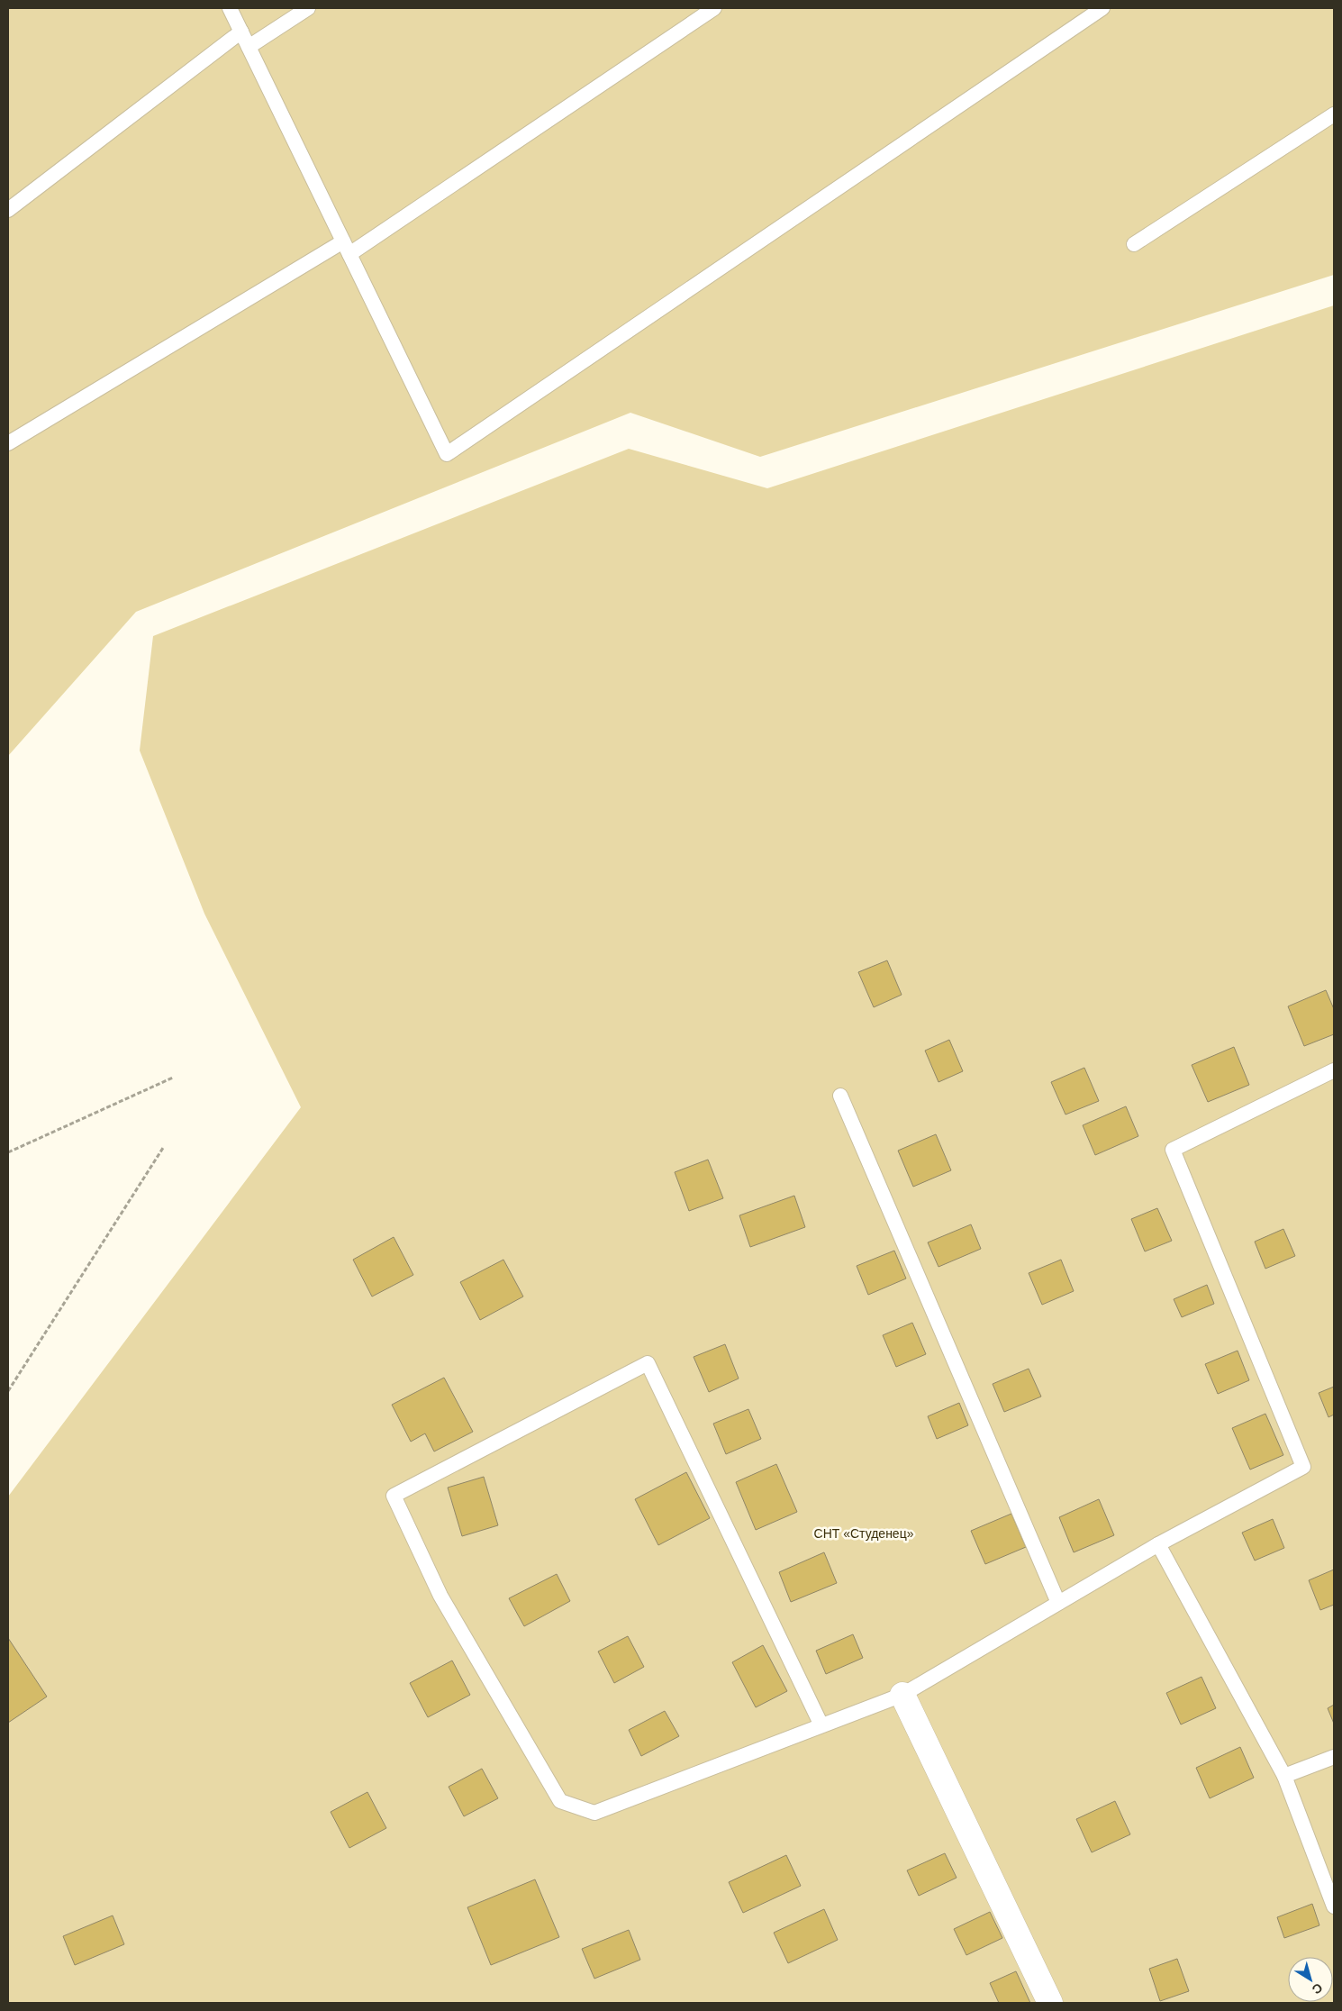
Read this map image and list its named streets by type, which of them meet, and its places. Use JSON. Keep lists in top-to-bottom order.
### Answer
{
  "parks": ["СНТ «Студенец»"],
  "north": "bottom right"
}
